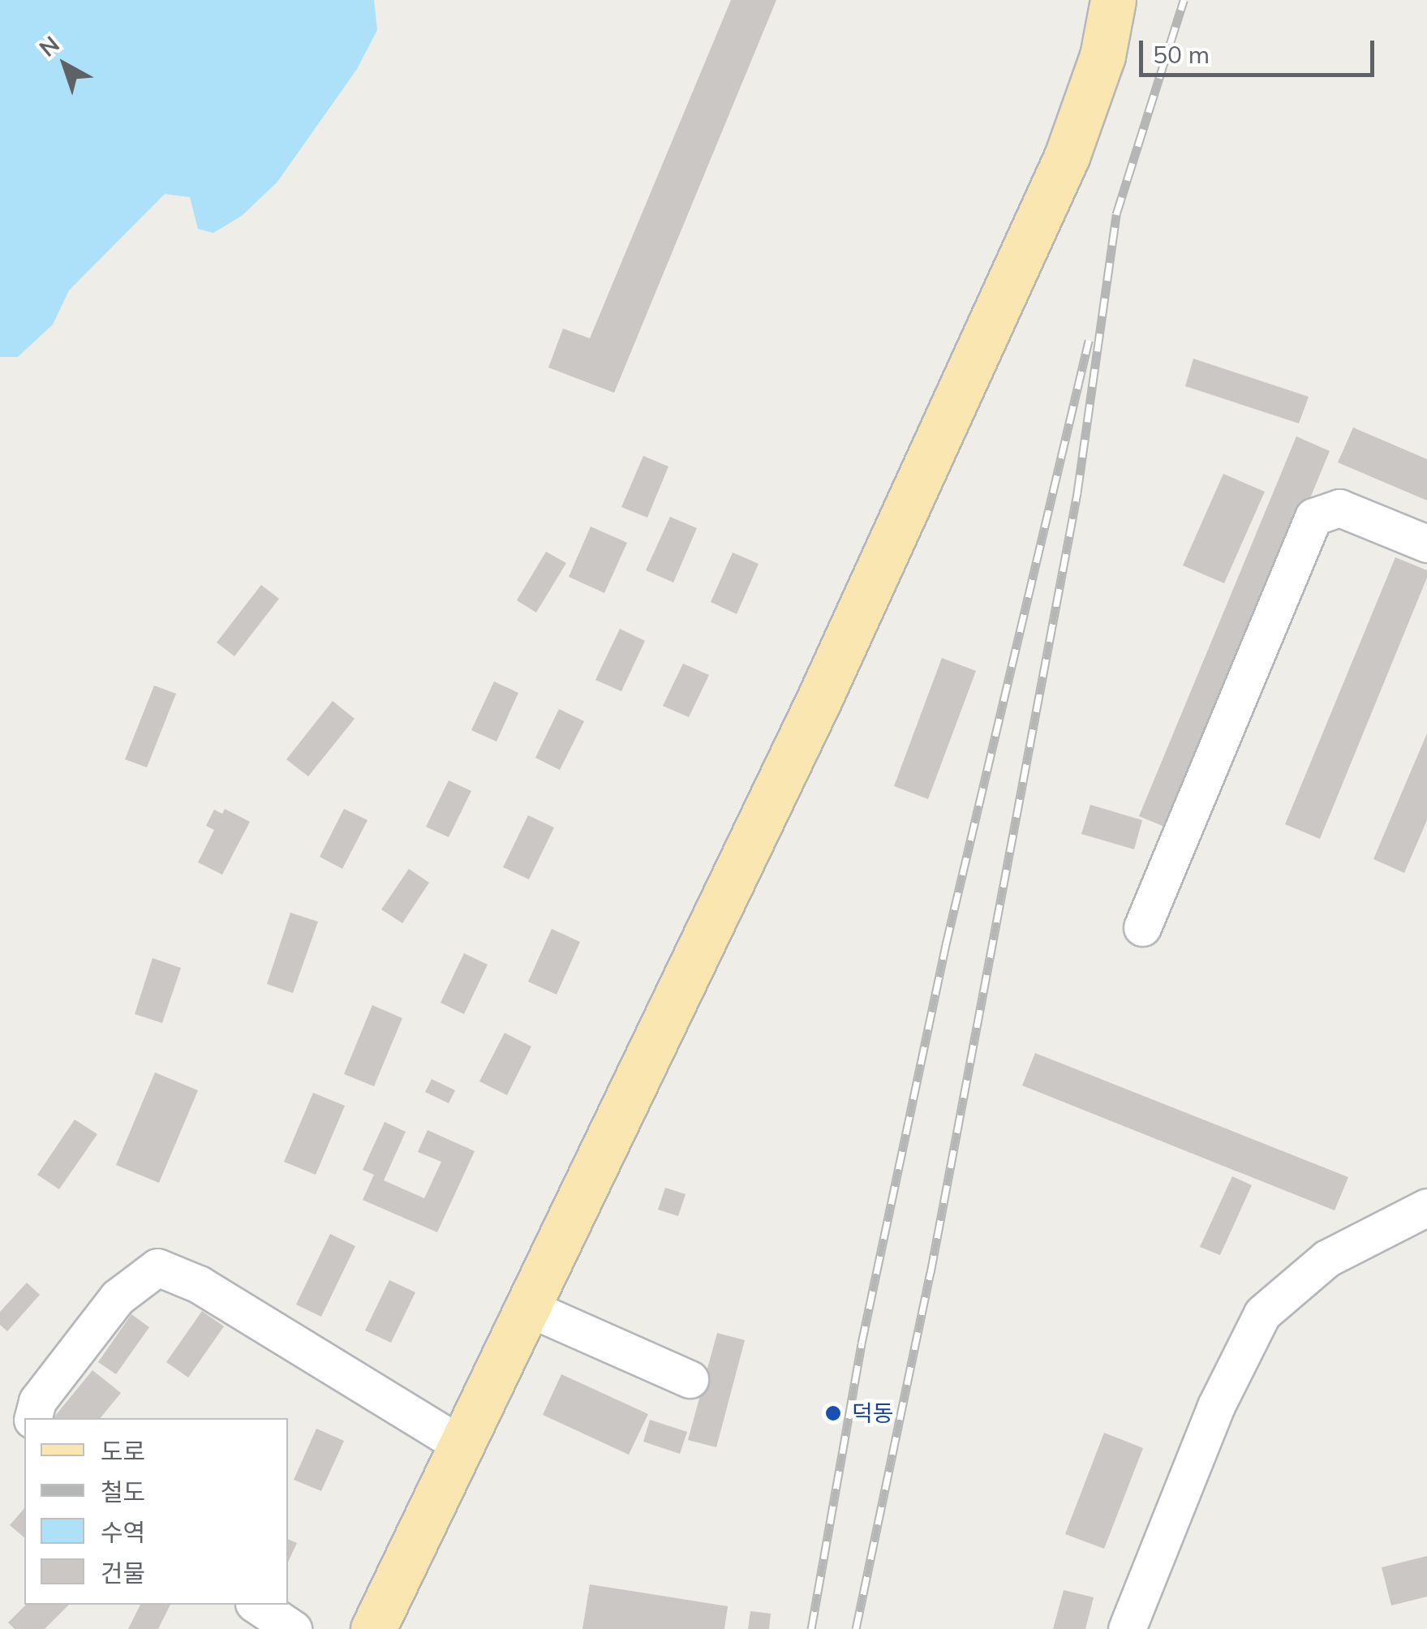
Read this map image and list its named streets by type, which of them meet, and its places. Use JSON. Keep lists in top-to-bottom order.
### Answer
{
  "places": ["덕동"],
  "legend": [
    "도로",
    "철도",
    "수역",
    "건물"
  ],
  "scale_bar": "50 m",
  "north": "top left"
}
